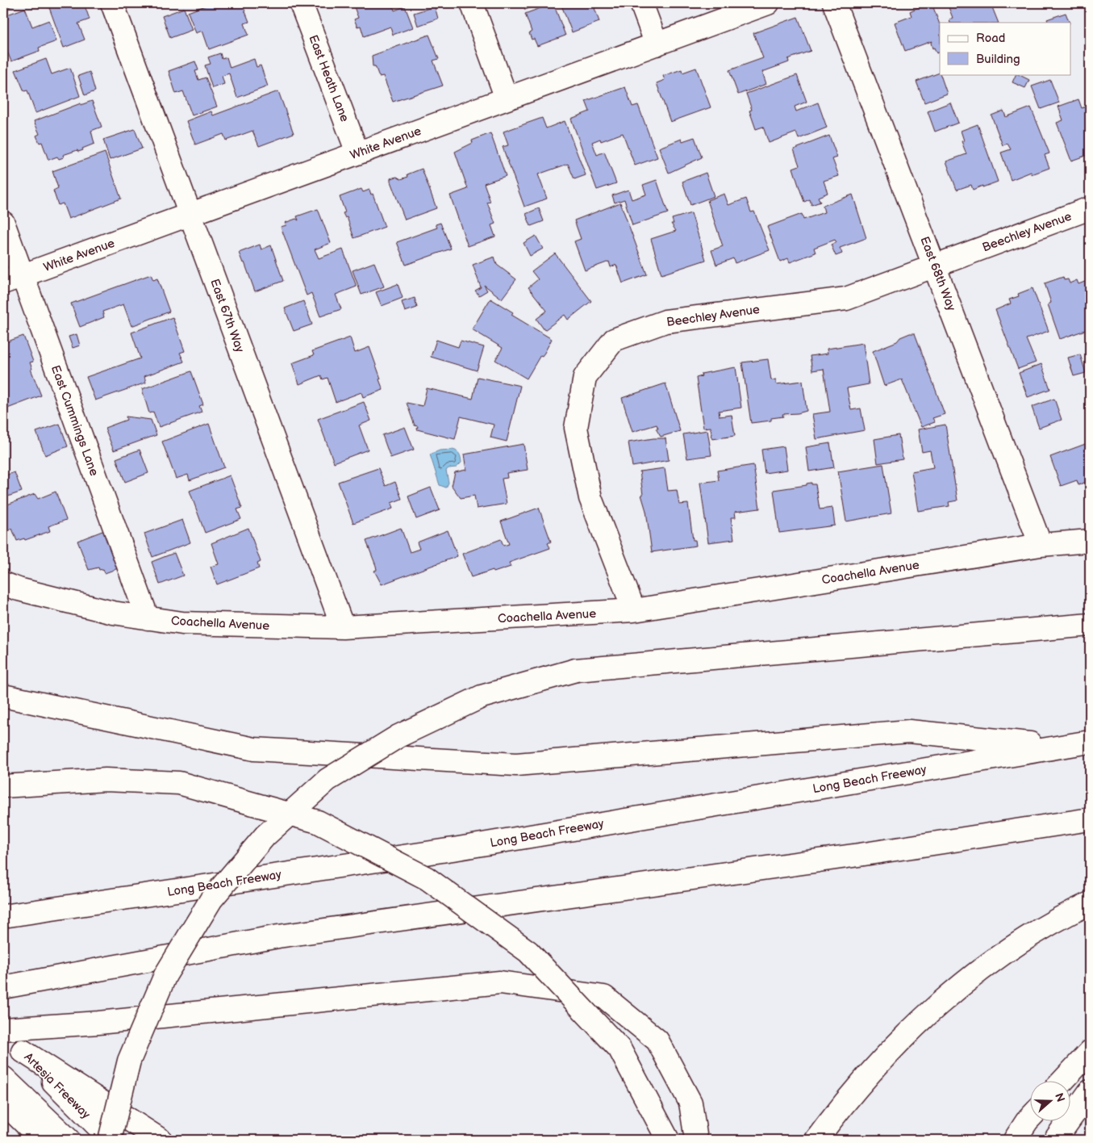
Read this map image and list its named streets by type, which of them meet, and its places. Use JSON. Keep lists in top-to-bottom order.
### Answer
{
  "streets": {
    "main road": [
      "East Heath Lane",
      "White Avenue",
      "Beechley Avenue",
      "East 68th Way",
      "East 67th Way",
      "East Cummings Lane",
      "Coachella Avenue",
      "Long Beach Freeway",
      "Artesia Freeway"
    ]
  },
  "crossings": [
    ["East Heath Lane", "White Avenue"],
    ["White Avenue", "East 67th Way"],
    ["White Avenue", "East Cummings Lane"],
    ["Beechley Avenue", "East 68th Way"],
    ["Beechley Avenue", "Coachella Avenue"],
    ["East 68th Way", "Coachella Avenue"],
    ["East 67th Way", "Coachella Avenue"],
    ["East Cummings Lane", "Coachella Avenue"]
  ],
  "legend": ["Road", "Building"],
  "north": "right"
}
